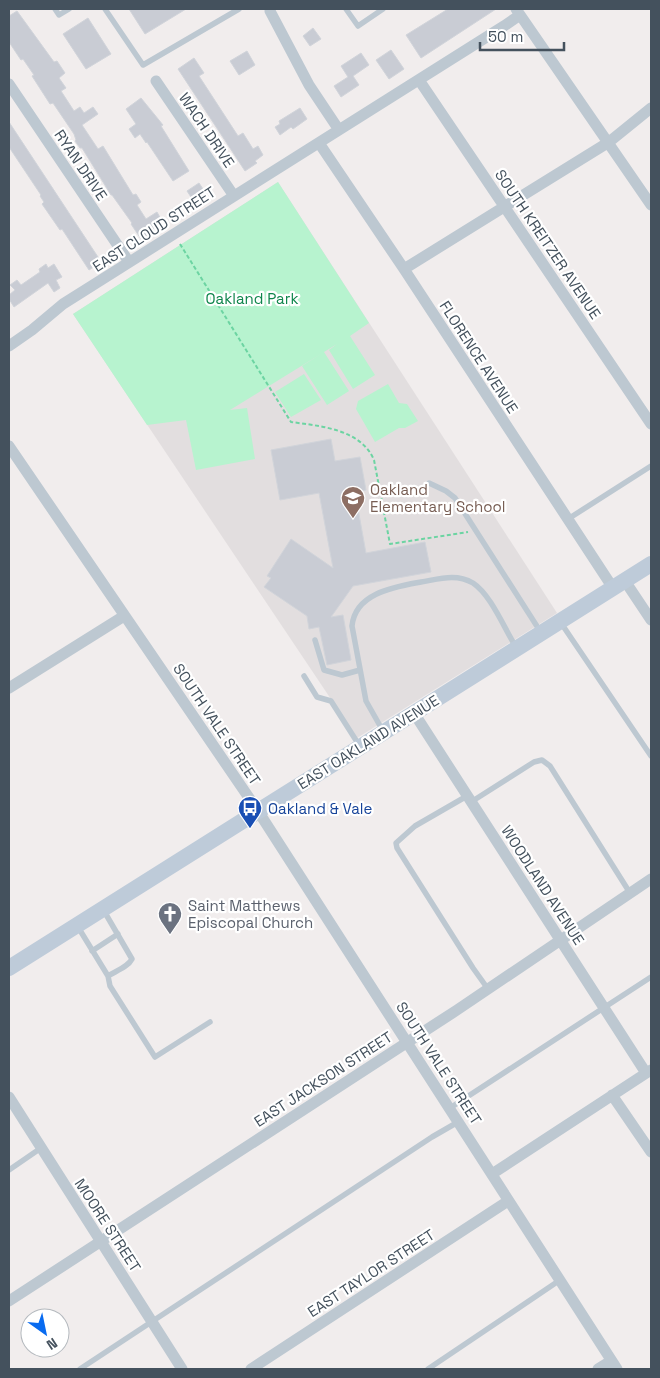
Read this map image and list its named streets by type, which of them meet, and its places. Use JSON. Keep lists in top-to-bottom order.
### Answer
{
  "streets": {
    "main road": ["EAST OAKLAND AVENUE"],
    "street": [
      "WACH DRIVE",
      "RYAN DRIVE",
      "EAST CLOUD STREET",
      "SOUTH KREITZER AVENUE",
      "FLORENCE AVENUE",
      "SOUTH VALE STREET",
      "WOODLAND AVENUE",
      "EAST JACKSON STREET",
      "MOORE STREET",
      "EAST TAYLOR STREET"
    ]
  },
  "crossings": [
    ["WACH DRIVE", "EAST CLOUD STREET"],
    ["RYAN DRIVE", "EAST CLOUD STREET"],
    ["EAST CLOUD STREET", "FLORENCE AVENUE"],
    ["FLORENCE AVENUE", "EAST OAKLAND AVENUE"],
    ["SOUTH VALE STREET", "EAST OAKLAND AVENUE"],
    ["SOUTH VALE STREET", "EAST JACKSON STREET"],
    ["SOUTH VALE STREET", "EAST TAYLOR STREET"],
    ["EAST OAKLAND AVENUE", "WOODLAND AVENUE"],
    ["WOODLAND AVENUE", "EAST JACKSON STREET"],
    ["EAST JACKSON STREET", "MOORE STREET"]
  ],
  "parks": ["Oakland Park"],
  "places": {
    "school or university": ["Oakland Elementary School"],
    "bus stop": ["Oakland & Vale"],
    "church": ["Saint Matthews Episcopal Church"]
  },
  "scale_bar": "50 m",
  "north": "bottom right"
}
